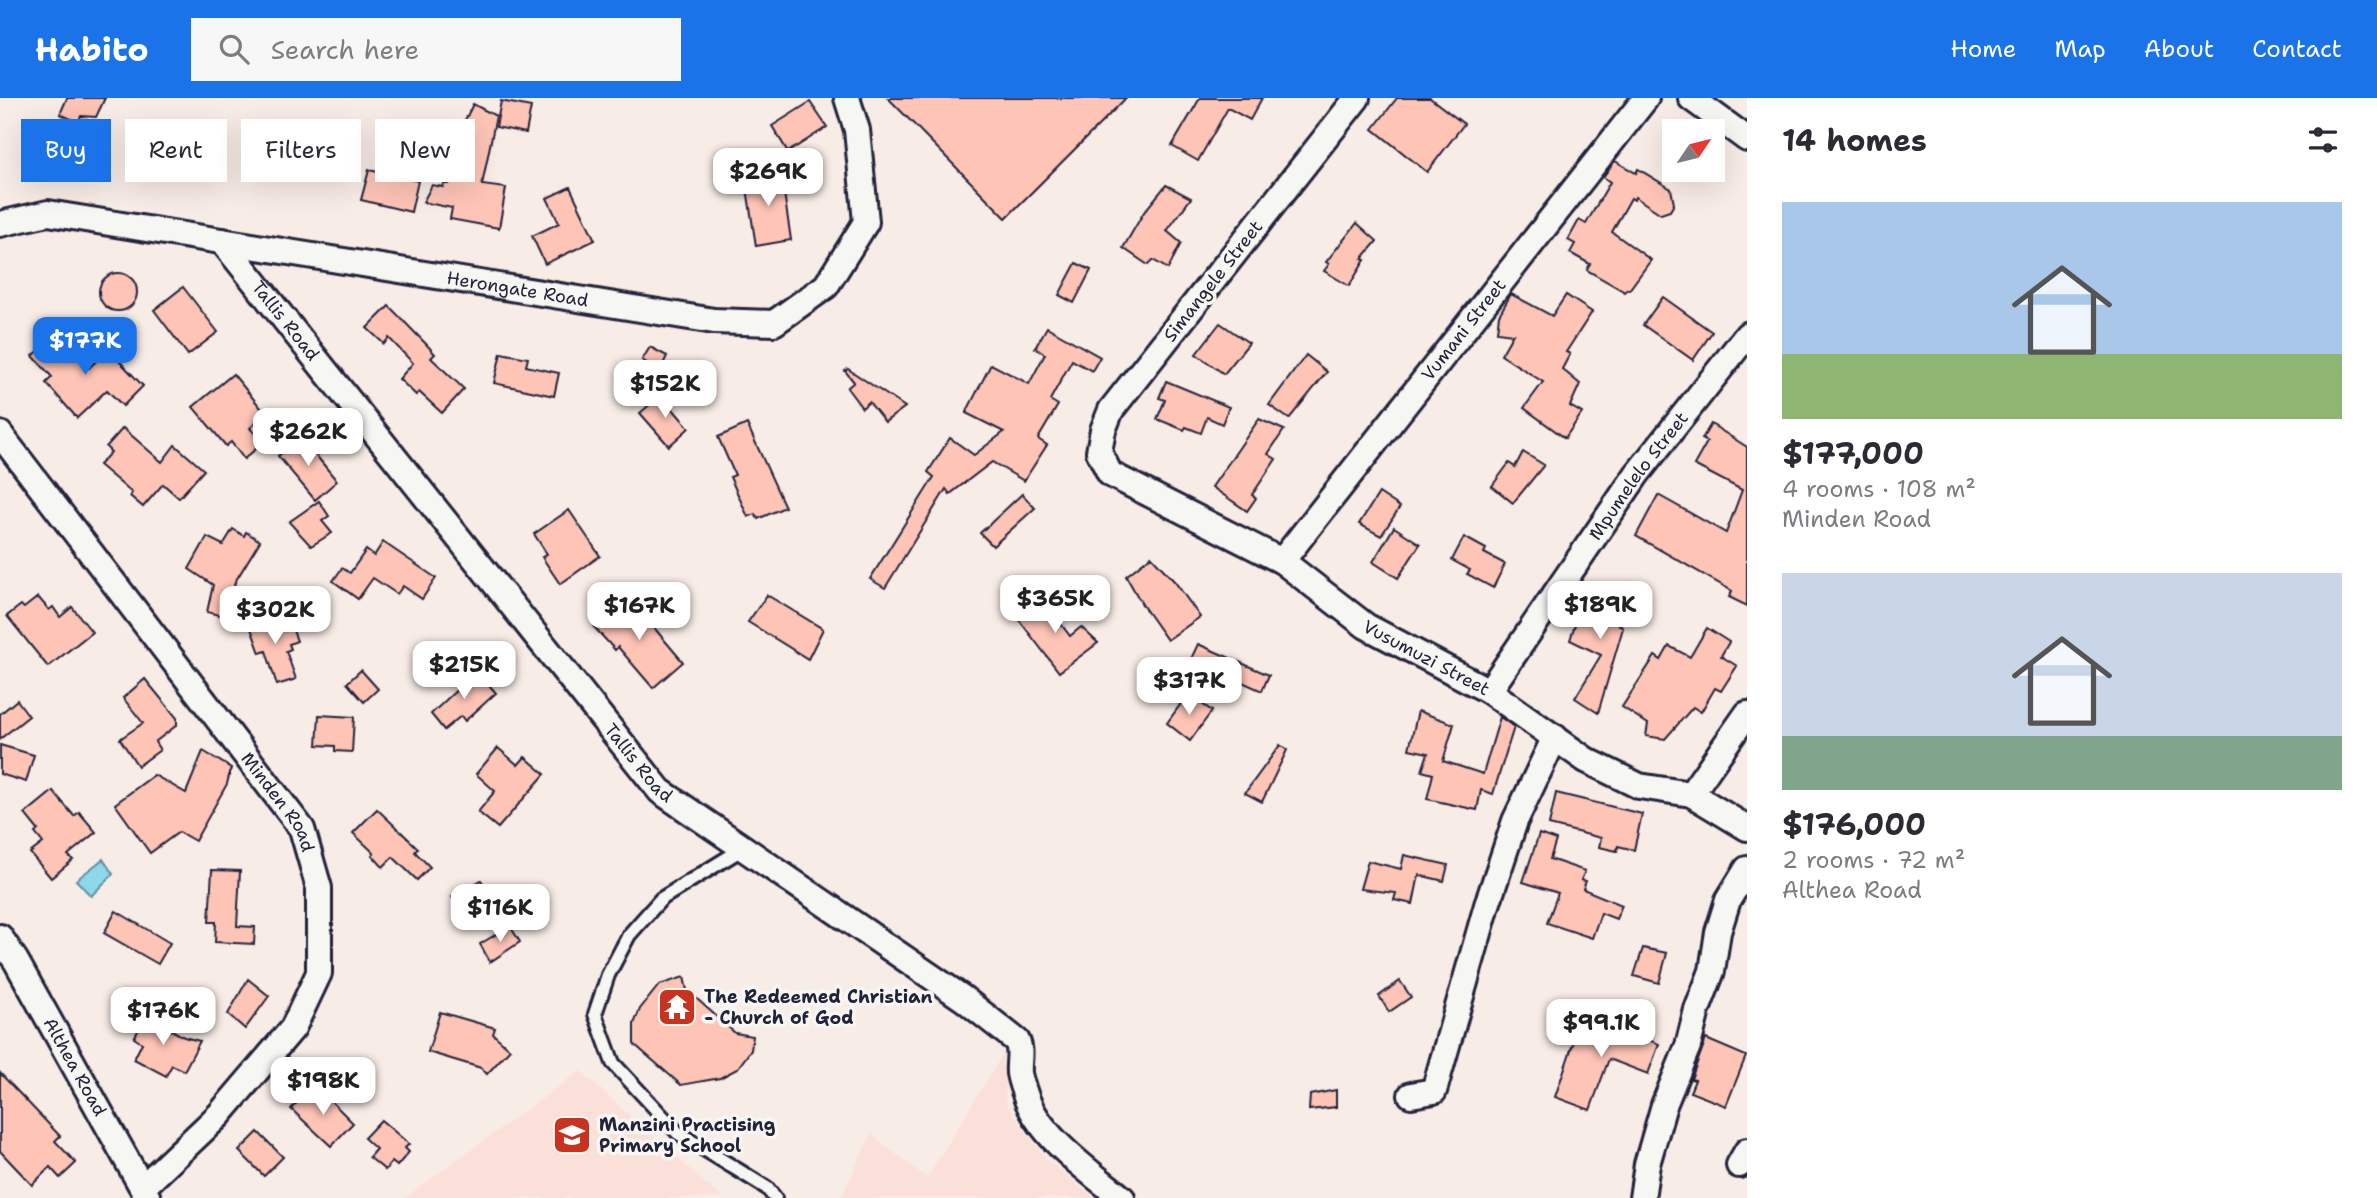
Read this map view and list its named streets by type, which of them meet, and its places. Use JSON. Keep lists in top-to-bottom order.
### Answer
{
  "streets": {
    "street": [
      "Simangele Street",
      "Herongate Road",
      "Tallis Road",
      "Vumani Street",
      "Mpumelelo Street",
      "Vusumuzi Street",
      "Minden Road",
      "Althea Road"
    ]
  },
  "crossings": [
    ["Simangele Street", "Vusumuzi Street"],
    ["Herongate Road", "Tallis Road"],
    ["Vumani Street", "Vusumuzi Street"],
    ["Mpumelelo Street", "Vusumuzi Street"],
    ["Minden Road", "Althea Road"]
  ],
  "places": {
    "temple": ["The Redeemed Christian - Church of God"],
    "school or university": ["Manzini Practising Primary School"]
  },
  "north": "top right",
  "page": {
    "header": "Habito",
    "search": "Search here",
    "nav": [
      "Home",
      "Map",
      "About",
      "Contact"
    ],
    "heading": "14 homes",
    "chip": [
      "Buy",
      "Rent",
      "Filters",
      "New"
    ],
    "price": [
      "$269K",
      "$177K",
      "$152K",
      "$262K",
      "$365K",
      "$189K",
      "$167K",
      "$302K",
      "$215K",
      "$317K",
      "$116K",
      "$176K",
      "$99.1K",
      "$198K"
    ],
    "list": [
      {
        "name": "$177,000",
        "note": "4 rooms · 108 m² · Minden Road"
      },
      {
        "name": "$176,000",
        "note": "2 rooms · 72 m² · Althea Road"
      }
    ]
  }
}
